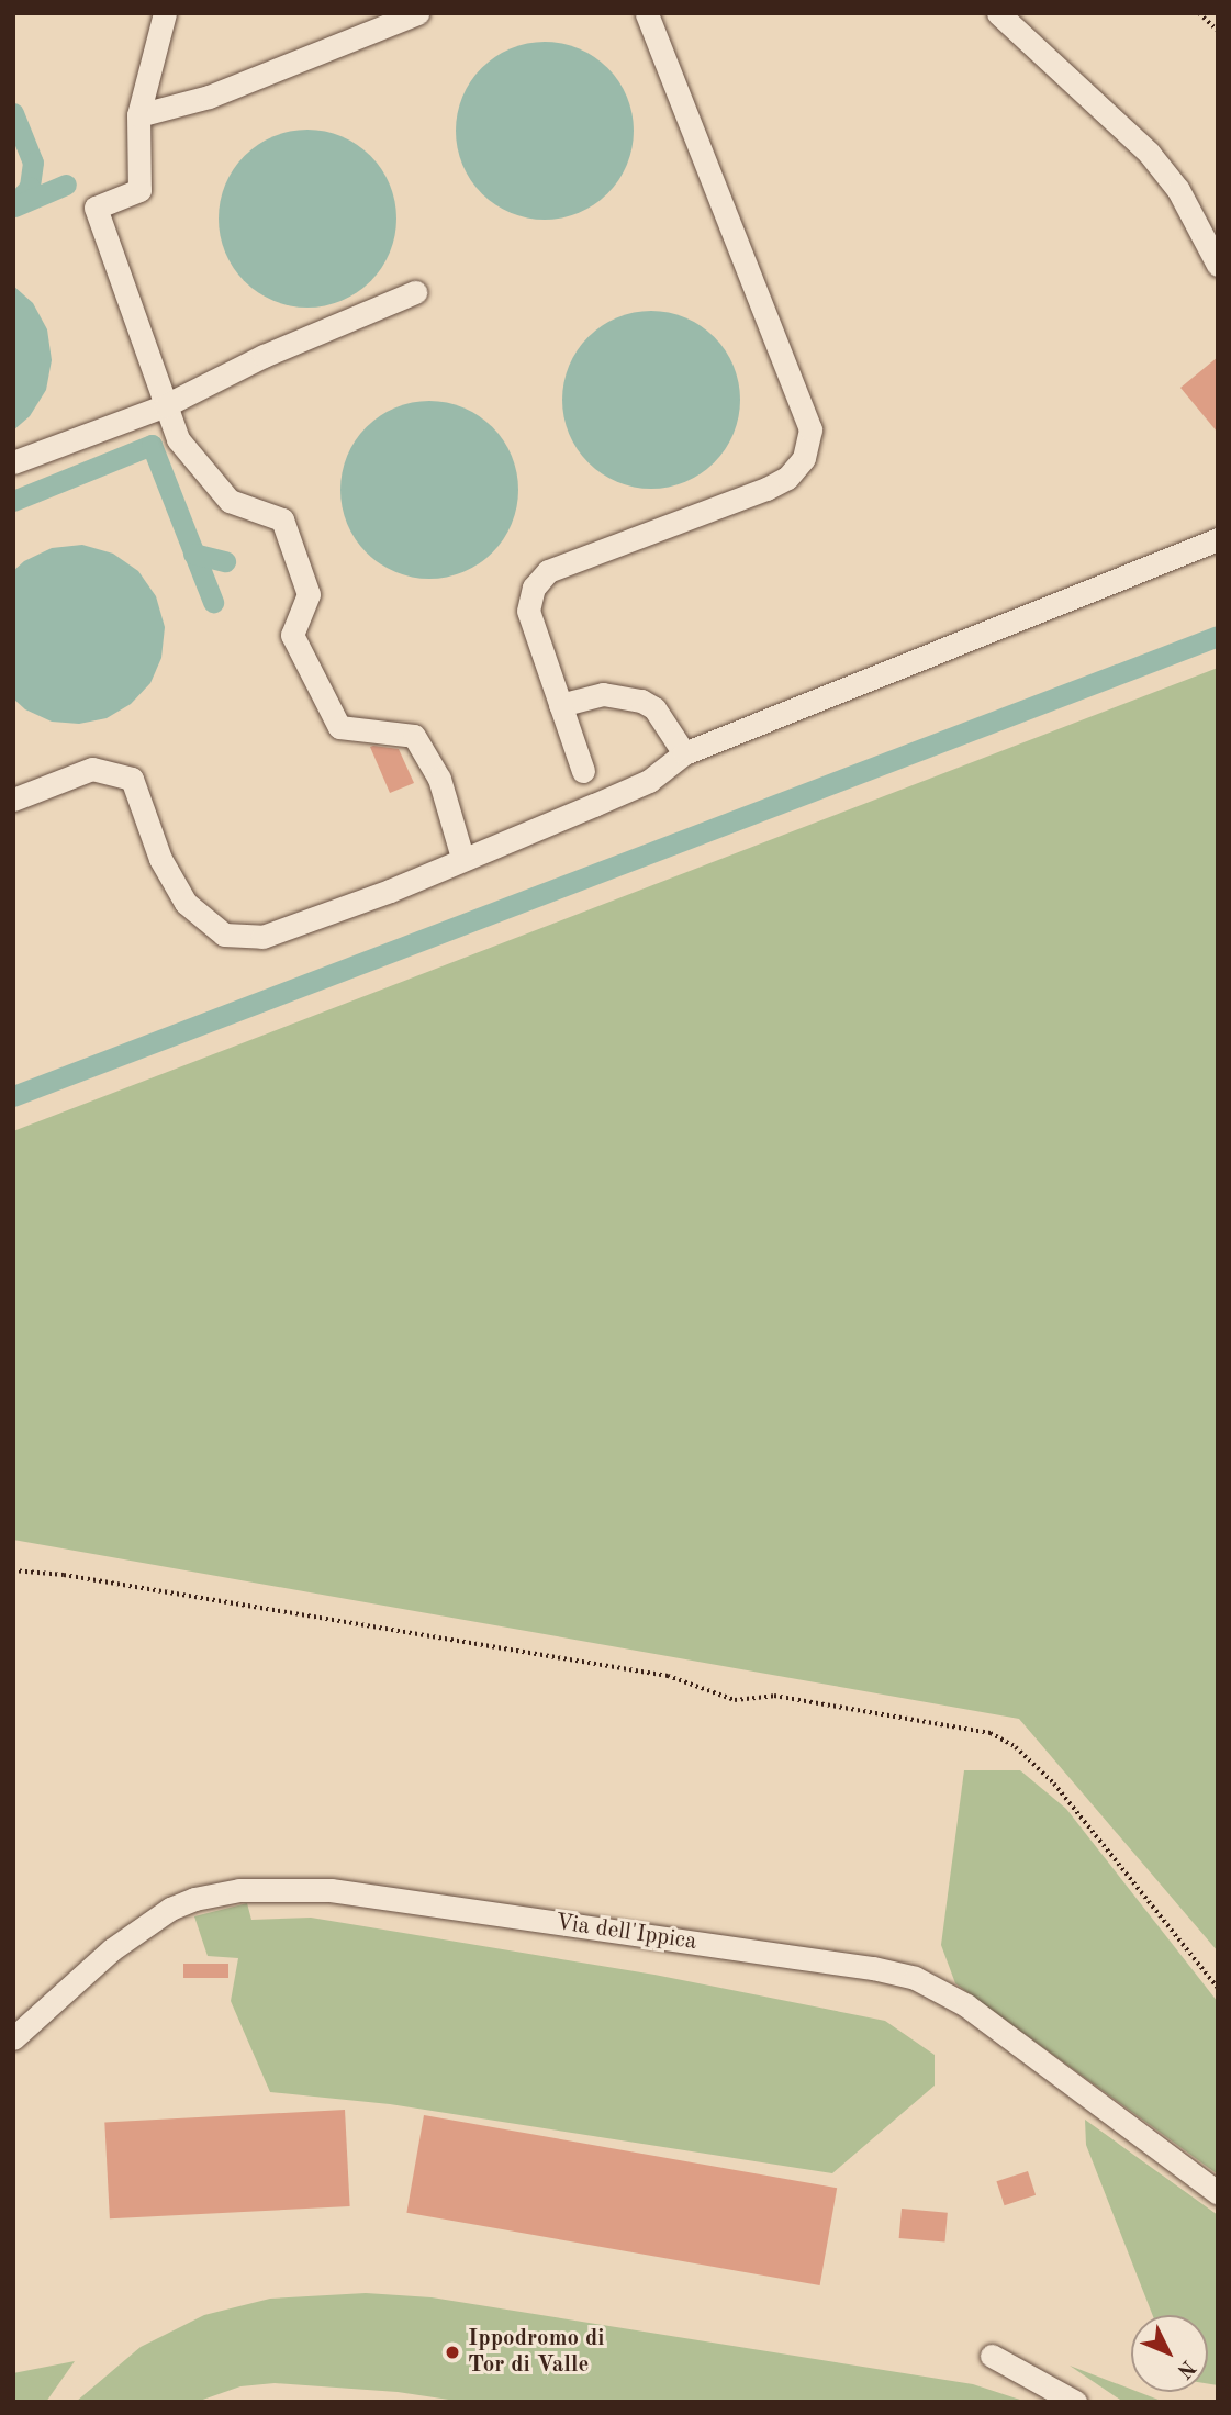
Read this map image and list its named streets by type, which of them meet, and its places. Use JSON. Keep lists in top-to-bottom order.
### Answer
{
  "streets": {
    "street": ["Via dell'Ippica"]
  },
  "places": ["Ippodromo di Tor di Valle"],
  "north": "bottom right"
}
